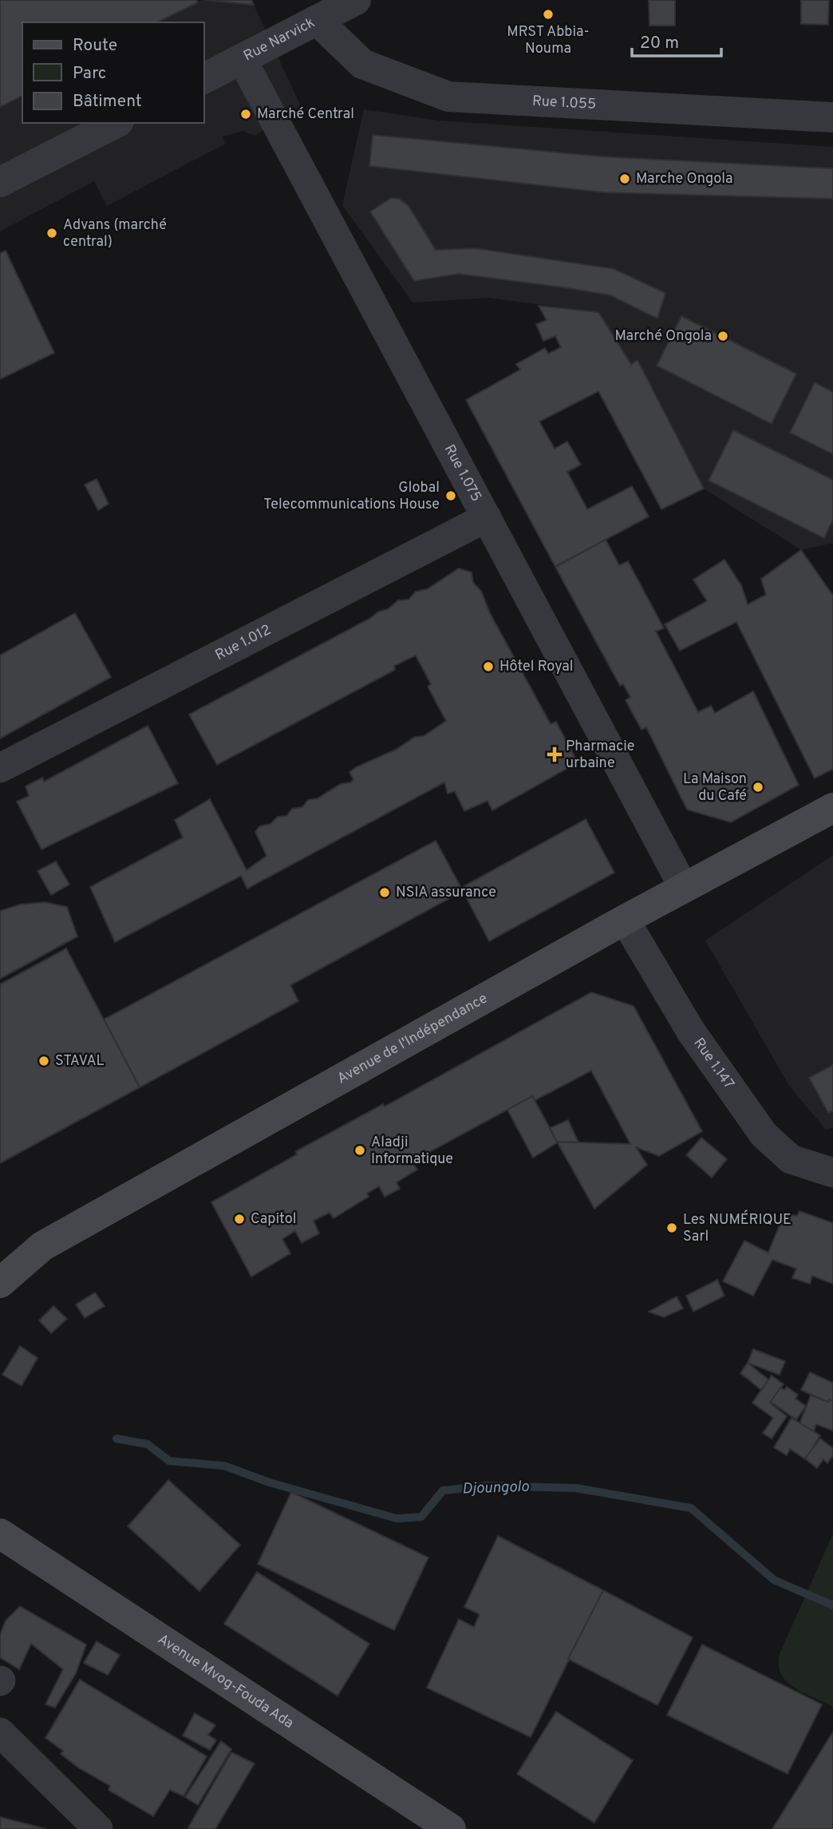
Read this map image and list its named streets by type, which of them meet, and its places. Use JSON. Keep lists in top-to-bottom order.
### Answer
{
  "streets": {
    "main road": ["Avenue de l'Indépendance", "Avenue Mvog-Fouda Ada"],
    "street": [
      "Rue Narvick",
      "Rue 1.055",
      "Rue 1.075",
      "Rue 1.012",
      "Rue 1.147"
    ]
  },
  "crossings": [
    ["Rue Narvick", "Rue 1.055"],
    ["Rue Narvick", "Rue 1.075"],
    ["Rue 1.075", "Rue 1.012"],
    ["Rue 1.075", "Avenue de l'Indépendance"],
    ["Avenue de l'Indépendance", "Rue 1.147"]
  ],
  "water": ["Djoungolo"],
  "places": {
    "other": [
      "MRST Abbia- Nouma",
      "Marché Central",
      "Marche Ongola",
      "Advans (marché central)",
      "Marché Ongola",
      "Global Telecommunications House",
      "Hôtel Royal",
      "La Maison du Café",
      "NSIA assurance",
      "STAVAL",
      "Aladji Informatique",
      "Capitol",
      "Les NUMÉRIQUE Sarl"
    ],
    "health": ["Pharmacie urbaine"]
  },
  "legend": ["Route", "Parc", "Bâtiment"],
  "scale_bar": "20 m"
}
